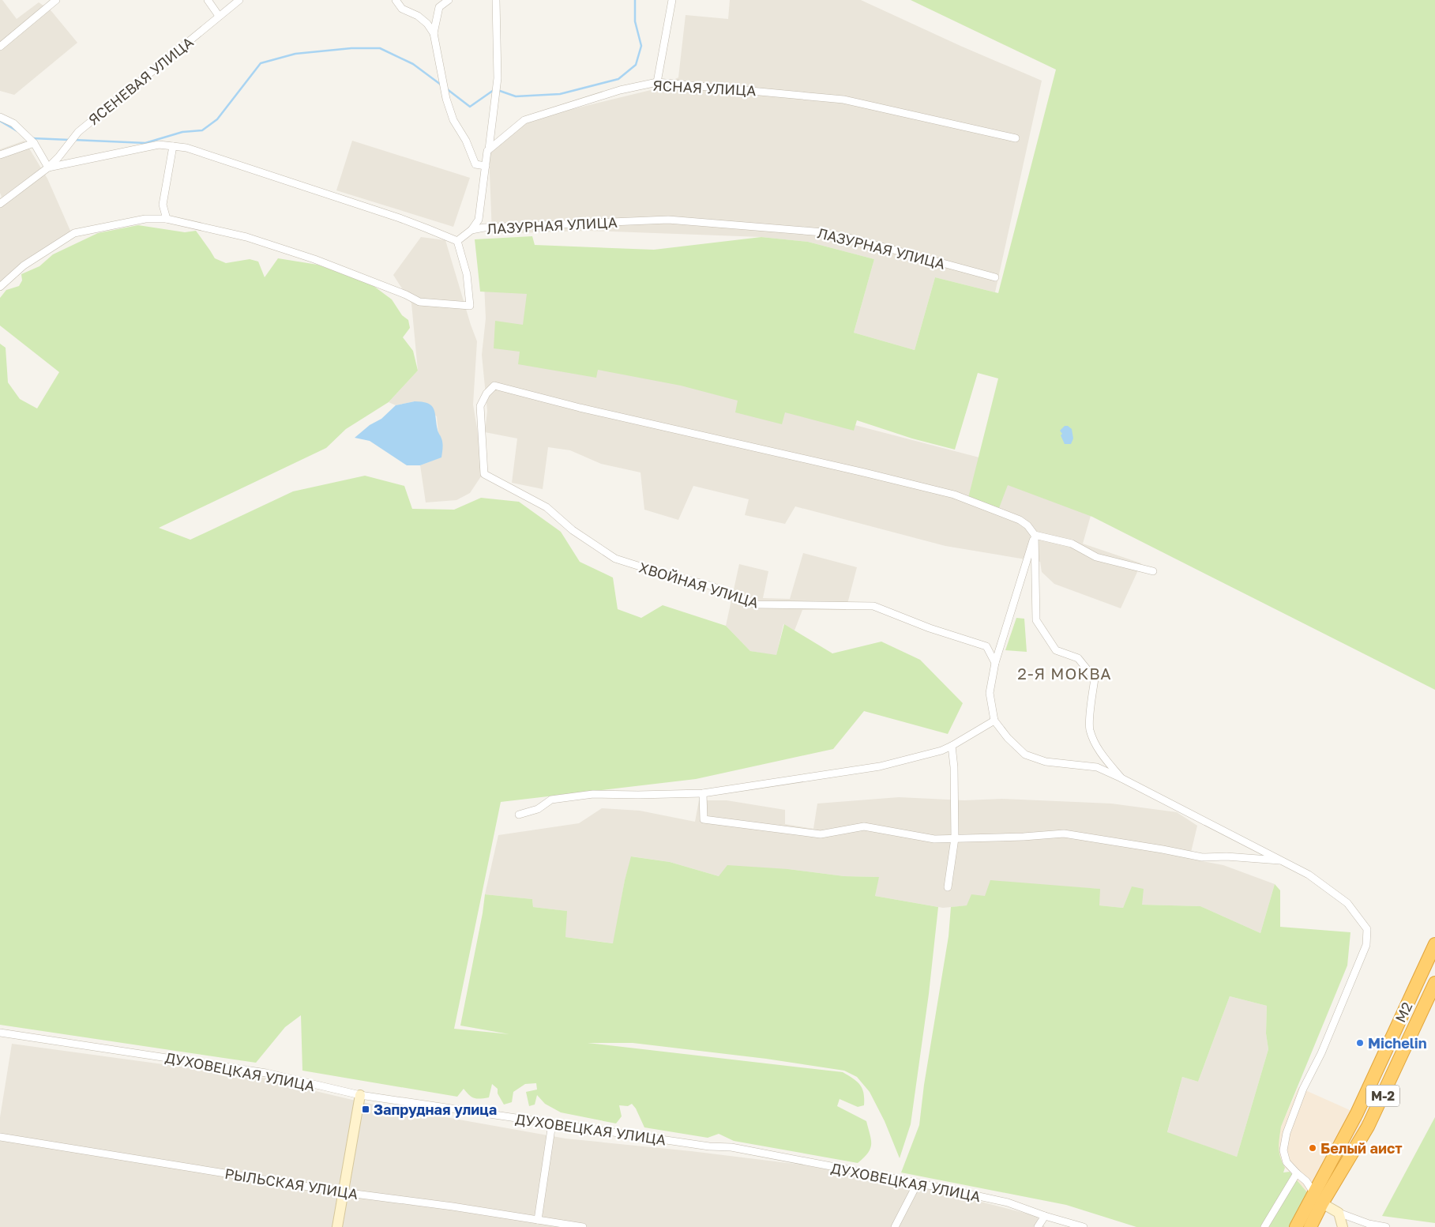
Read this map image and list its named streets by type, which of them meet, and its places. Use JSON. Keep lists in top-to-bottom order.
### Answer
{
  "streets": {
    "highway": ["М2", "М-2"],
    "street": [
      "ЯСЕНЕВАЯ УЛИЦА",
      "ЯСНАЯ УЛИЦА",
      "ЛАЗУРНАЯ УЛИЦА",
      "ХВОЙНАЯ УЛИЦА",
      "ДУХОВЕЦКАЯ УЛИЦА",
      "РЫЛЬСКАЯ УЛИЦА"
    ]
  },
  "districts": ["2-Я МОКВА"],
  "places": {
    "other": ["Michelin", "Белый аист"],
    "transit": ["Запрудная улица"]
  }
}
